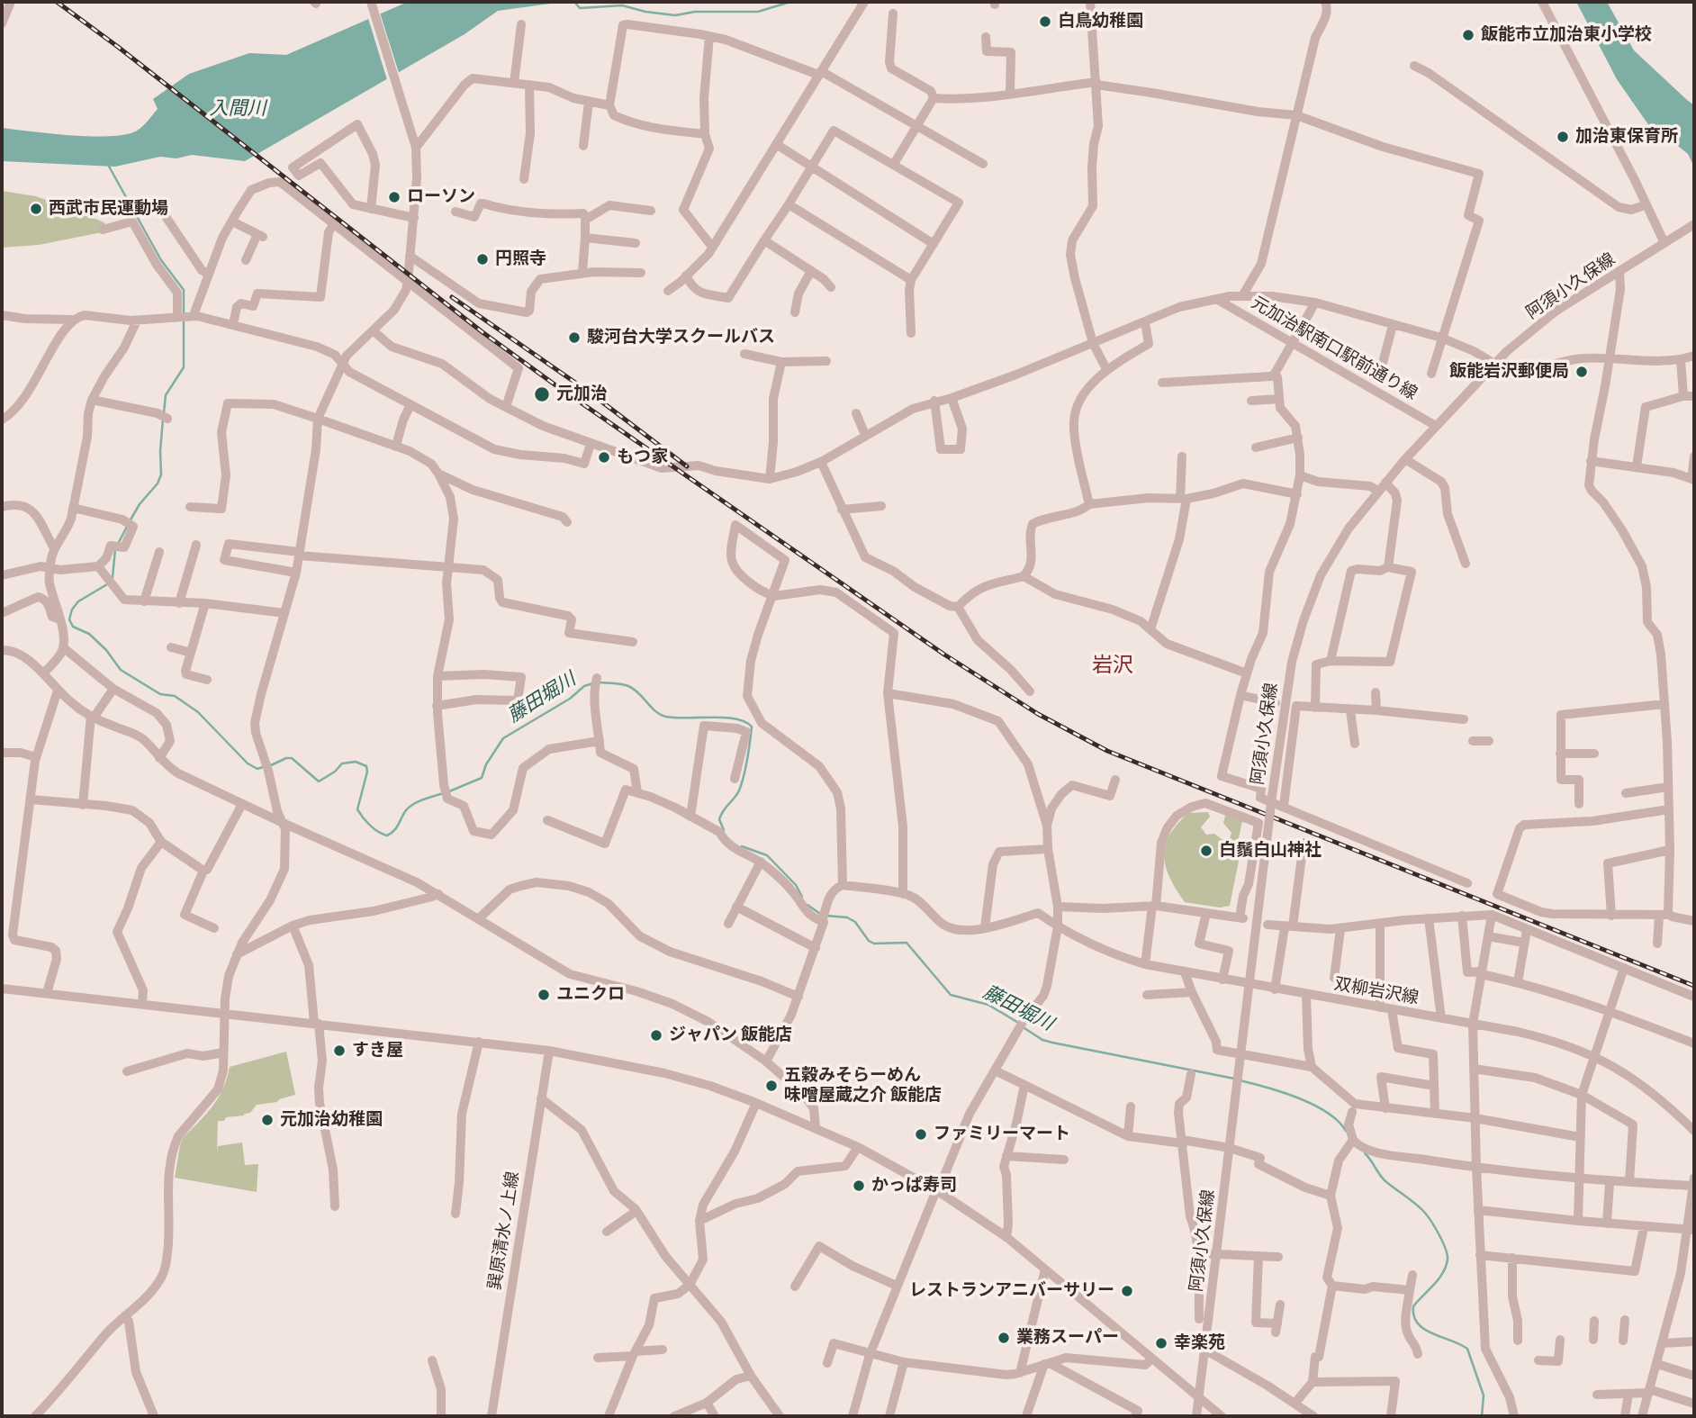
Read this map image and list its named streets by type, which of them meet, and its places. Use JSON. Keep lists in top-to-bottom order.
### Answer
{
  "streets": {
    "street": [
      "阿須小久保線",
      "元加治駅南口駅前通り線",
      "双柳岩沢線",
      "巽原清水ノ上線"
    ]
  },
  "crossings": [
    ["阿須小久保線", "元加治駅南口駅前通り線"],
    ["阿須小久保線", "双柳岩沢線"]
  ],
  "districts": ["岩沢"],
  "water": ["入間川", "藤田堀川"],
  "places": [
    "白鳥幼稚園",
    "飯能市立加治東小学校",
    "加治東保育所",
    "ローソン",
    "西武市民運動場",
    "円照寺",
    "駿河台大学スクールバス",
    "飯能岩沢郵便局",
    "元加治",
    "もつ家",
    "白鬚白山神社",
    "ユニクロ",
    "ジャパン 飯能店",
    "すき屋",
    "五穀みそらーめん 味噌屋蔵之介 飯能店",
    "元加治幼稚園",
    "ファミリーマート",
    "かっぱ寿司",
    "レストランアニバーサリー",
    "業務スーパー",
    "幸楽苑"
  ]
}
